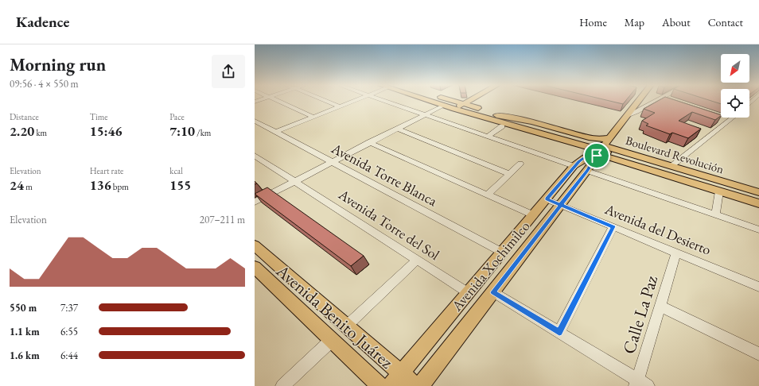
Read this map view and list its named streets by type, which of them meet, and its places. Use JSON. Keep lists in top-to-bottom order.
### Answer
{
  "streets": {
    "main road": ["Boulevard Revolución", "Avenida Xochimilco", "Avenida Benito Juárez"],
    "street": [
      "Avenida Torre Blanca",
      "Avenida Torre del Sol",
      "Avenida del Desierto",
      "Calle La Paz"
    ]
  },
  "crossings": [
    ["Boulevard Revolución", "Avenida Xochimilco"],
    ["Avenida Torre Blanca", "Avenida Xochimilco"],
    ["Avenida Torre del Sol", "Avenida Xochimilco"],
    ["Avenida del Desierto", "Avenida Xochimilco"],
    ["Avenida del Desierto", "Calle La Paz"],
    ["Avenida Xochimilco", "Avenida Benito Juárez"]
  ],
  "north": "bottom left",
  "page": {
    "header": "Kadence",
    "nav": [
      "Home",
      "Map",
      "About",
      "Contact"
    ],
    "heading": ["Morning run", "09:56 · 4 × 550 m"],
    "stats": [
      ["Distance", "2.20 km"],
      ["Time", "15:46"],
      ["Pace", "7:10 /km"],
      ["Elevation", "24 m"],
      ["Heart rate", "136 bpm"],
      ["kcal", "155"]
    ],
    "chart": ["Elevation", "207–211 m"],
    "list": [
      {
        "name": "550 m",
        "note": "7:37"
      },
      {
        "name": "1.1 km",
        "note": "6:55"
      },
      {
        "name": "1.6 km",
        "note": "6:44"
      }
    ]
  }
}
